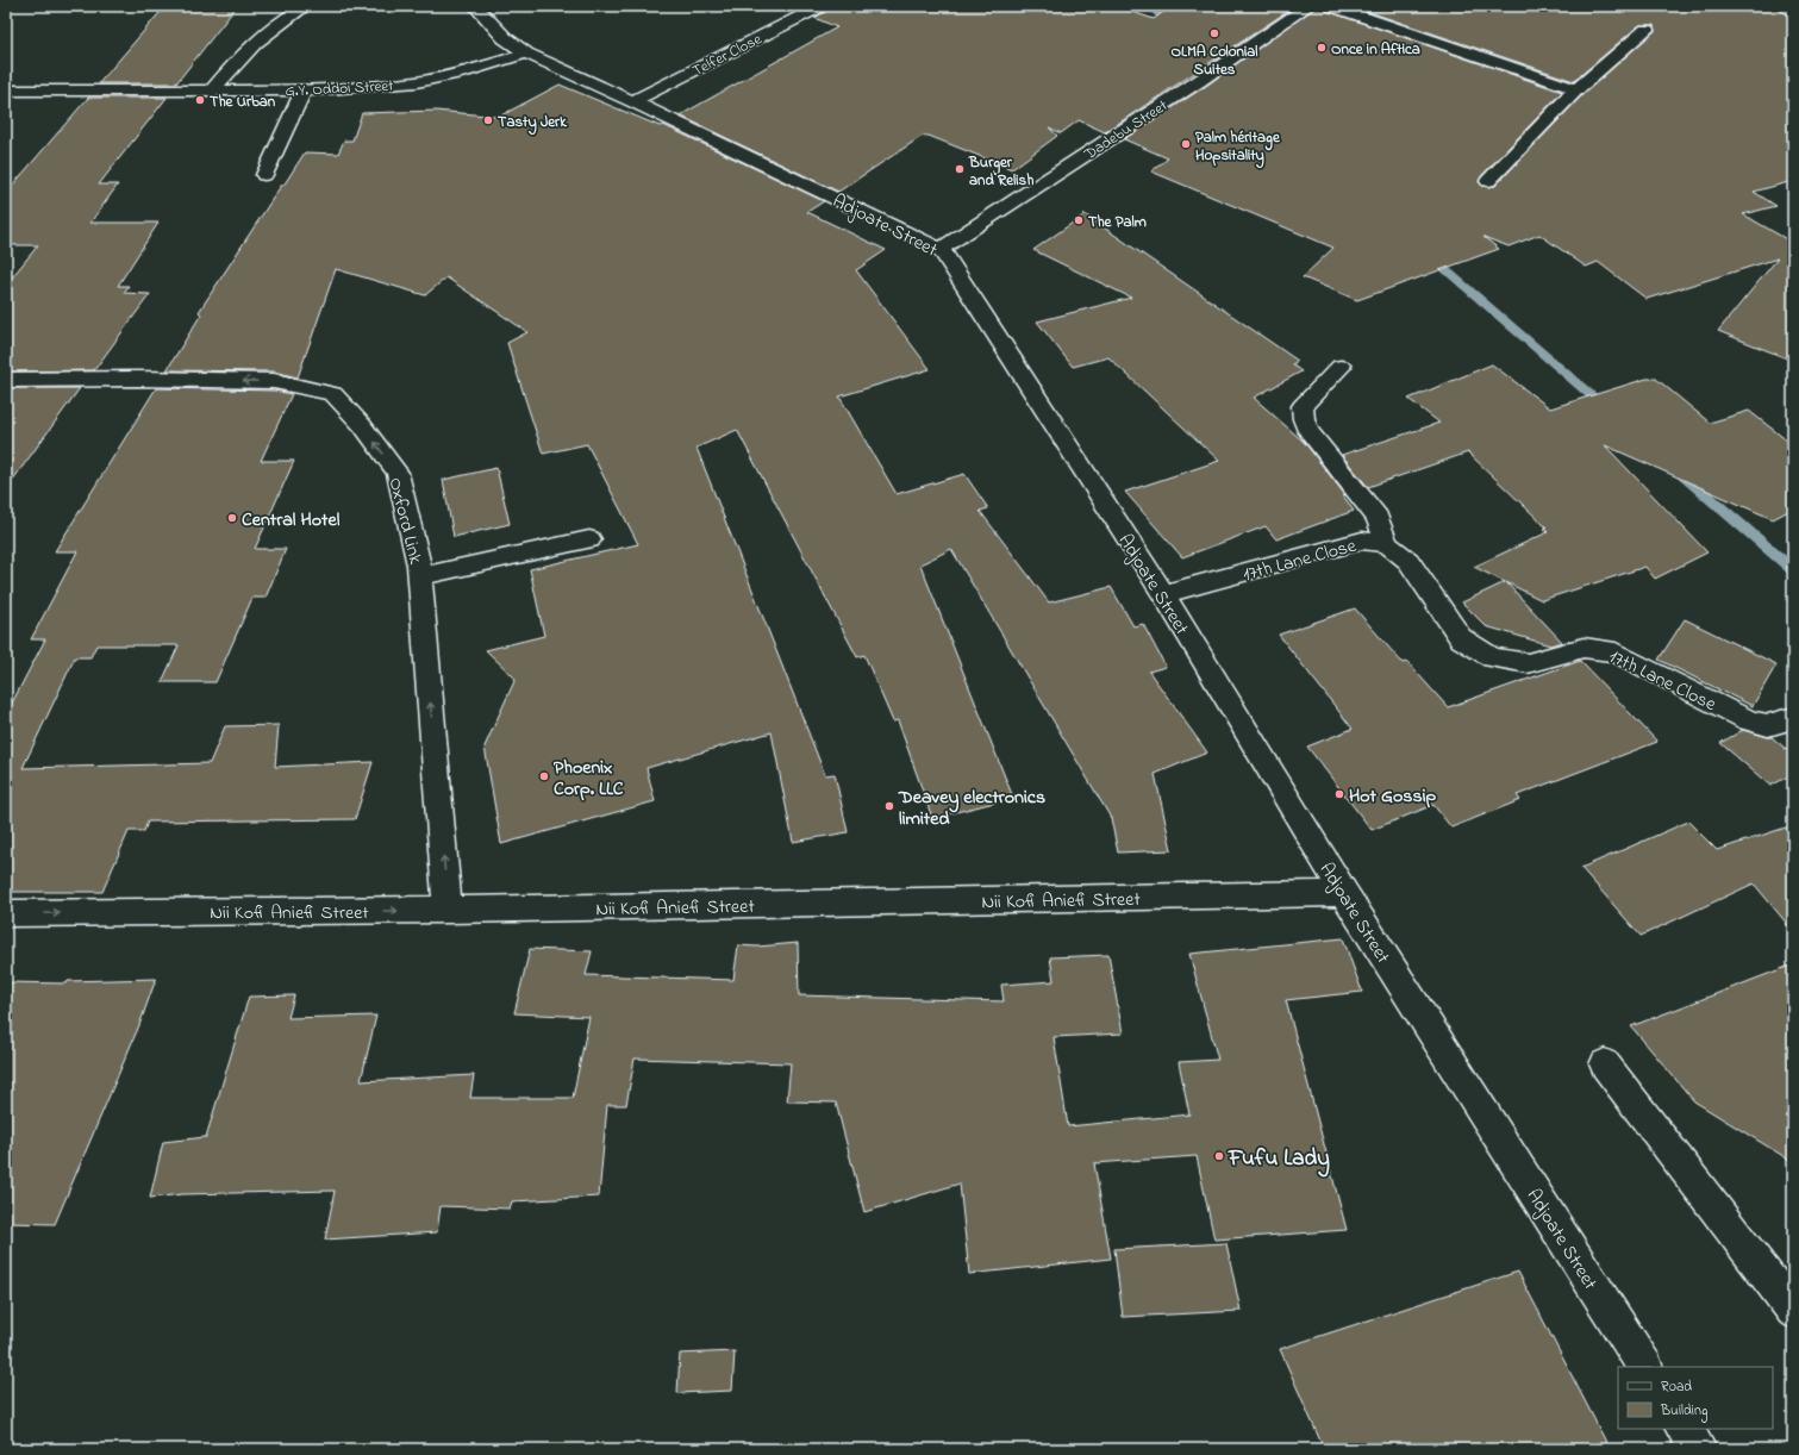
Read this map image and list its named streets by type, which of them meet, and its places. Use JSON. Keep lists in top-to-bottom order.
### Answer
{
  "streets": {
    "street": [
      "Telfer Close",
      "G.Y. Oddoi Street",
      "Dadebu Street",
      "Adjoate Street",
      "Oxford Link",
      "17th Lane Close",
      "Nii Kofi Aniefi Street"
    ]
  },
  "crossings": [
    ["Telfer Close", "Adjoate Street"],
    ["G.Y. Oddoi Street", "Adjoate Street"],
    ["Dadebu Street", "Adjoate Street"],
    ["Adjoate Street", "17th Lane Close"],
    ["Adjoate Street", "Nii Kofi Aniefi Street"],
    ["Oxford Link", "Nii Kofi Aniefi Street"]
  ],
  "places": [
    "OLMA Colonial Suites",
    "Once in Aftica",
    "The Urban",
    "Tasty Jerk",
    "Palm héritage Hopsitality",
    "Burger and Relish",
    "The Palm",
    "Central Hotel",
    "Phoenix Corp. LLC",
    "Hot Gossip",
    "Deavey electronics limited",
    "Fufu Lady"
  ],
  "legend": ["Road", "Building"]
}
